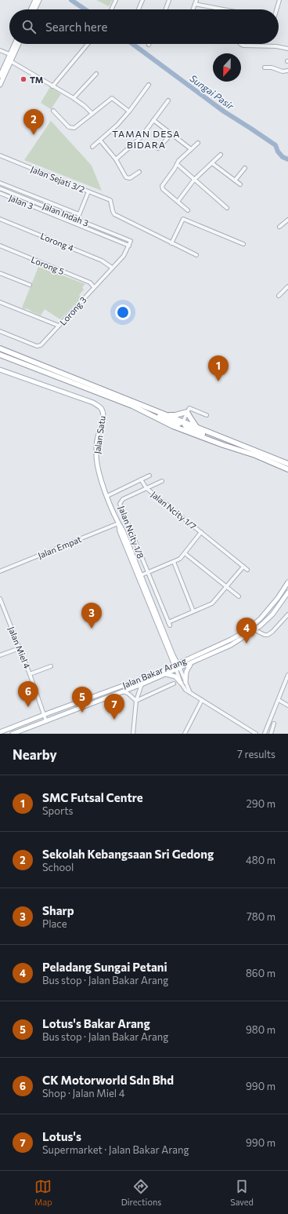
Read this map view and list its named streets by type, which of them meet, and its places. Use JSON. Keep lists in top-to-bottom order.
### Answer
{
  "streets": {
    "main road": ["Jalan Satu", "Jalan Bakar Arang"],
    "street": [
      "Jalan Sejati 3/2",
      "Jalan 3",
      "Jalan Indah 3",
      "Lorong 4",
      "Lorong 5",
      "Lorong 3",
      "Jalan Ncity 1/7",
      "Jalan Ncity 1/8",
      "Jalan Empat",
      "Jalan Miel 4"
    ]
  },
  "crossings": [
    ["Jalan Sejati 3/2", "Jalan Indah 3"],
    ["Jalan 3", "Lorong 3"],
    ["Jalan Indah 3", "Lorong 3"],
    ["Lorong 4", "Lorong 3"],
    ["Lorong 5", "Lorong 3"],
    ["Jalan Satu", "Jalan Empat"],
    ["Jalan Satu", "Jalan Bakar Arang"],
    ["Jalan Ncity 1/7", "Jalan Ncity 1/8"],
    ["Jalan Miel 4", "Jalan Bakar Arang"]
  ],
  "districts": ["TAMAN DESA BIDARA"],
  "water": ["Sungai Pasir"],
  "places": ["TM"],
  "north": "bottom",
  "page": {
    "search": "Search here",
    "pins": [
      "2",
      "1",
      "3",
      "4",
      "6",
      "5",
      "7"
    ],
    "heading": ["Nearby", "7 results"],
    "list": [
      {
        "mark": "1",
        "name": "SMC Futsal Centre",
        "note": "Sports",
        "value": "290 m"
      },
      {
        "mark": "2",
        "name": "Sekolah Kebangsaan Sri Gedong",
        "note": "School",
        "value": "480 m"
      },
      {
        "mark": "3",
        "name": "Sharp",
        "note": "Place",
        "value": "780 m"
      },
      {
        "mark": "4",
        "name": "Peladang Sungai Petani",
        "note": "Bus stop · Jalan Bakar Arang",
        "value": "860 m"
      },
      {
        "mark": "5",
        "name": "Lotus's Bakar Arang",
        "note": "Bus stop · Jalan Bakar Arang",
        "value": "980 m"
      },
      {
        "mark": "6",
        "name": "CK Motorworld Sdn Bhd",
        "note": "Shop · Jalan Miel 4",
        "value": "990 m"
      },
      {
        "mark": "7",
        "name": "Lotus's",
        "note": "Supermarket · Jalan Bakar Arang",
        "value": "990 m"
      }
    ],
    "nav": ["Map", "Directions", "Saved"]
  }
}
